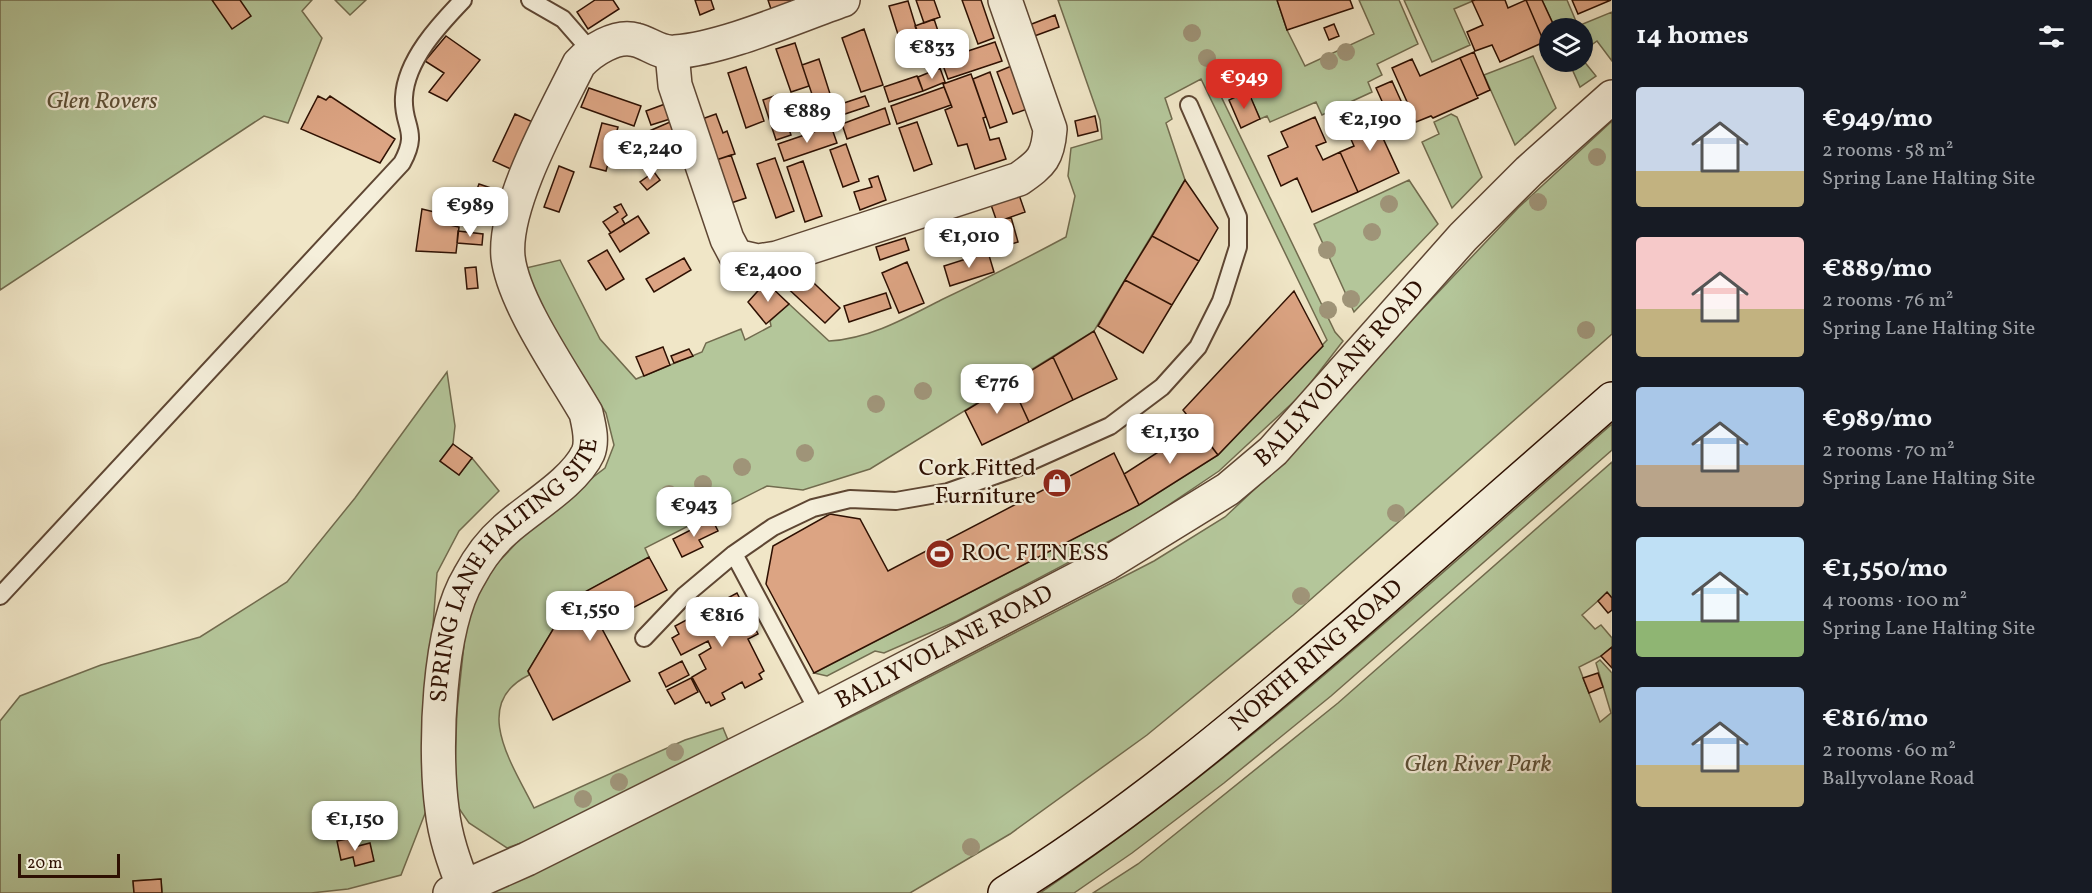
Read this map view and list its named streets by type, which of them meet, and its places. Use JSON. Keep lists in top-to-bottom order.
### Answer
{
  "streets": {
    "street": ["BALLYVOLANE ROAD", "SPRING LANE HALTING SITE", "NORTH RING ROAD"]
  },
  "crossings": [
    ["BALLYVOLANE ROAD", "SPRING LANE HALTING SITE"]
  ],
  "parks": ["Glen Rovers", "Glen River Park"],
  "places": {
    "shop": ["Cork Fitted Furniture"],
    "sports": ["ROC FITNESS"]
  },
  "scale_bar": "20 m",
  "page": {
    "heading": "14 homes",
    "price": [
      "€833",
      "€949",
      "€889",
      "€2,190",
      "€2,240",
      "€989",
      "€1,010",
      "€2,400",
      "€776",
      "€1,130",
      "€943",
      "€1,550",
      "€816",
      "€1,150"
    ],
    "list": [
      {
        "name": "€949/mo",
        "note": "2 rooms · 58 m² · Spring Lane Halting Site"
      },
      {
        "name": "€889/mo",
        "note": "2 rooms · 76 m² · Spring Lane Halting Site"
      },
      {
        "name": "€989/mo",
        "note": "2 rooms · 70 m² · Spring Lane Halting Site"
      },
      {
        "name": "€1,550/mo",
        "note": "4 rooms · 100 m² · Spring Lane Halting Site"
      },
      {
        "name": "€816/mo",
        "note": "2 rooms · 60 m² · Ballyvolane Road"
      }
    ],
    "scale": "20 m"
  }
}
